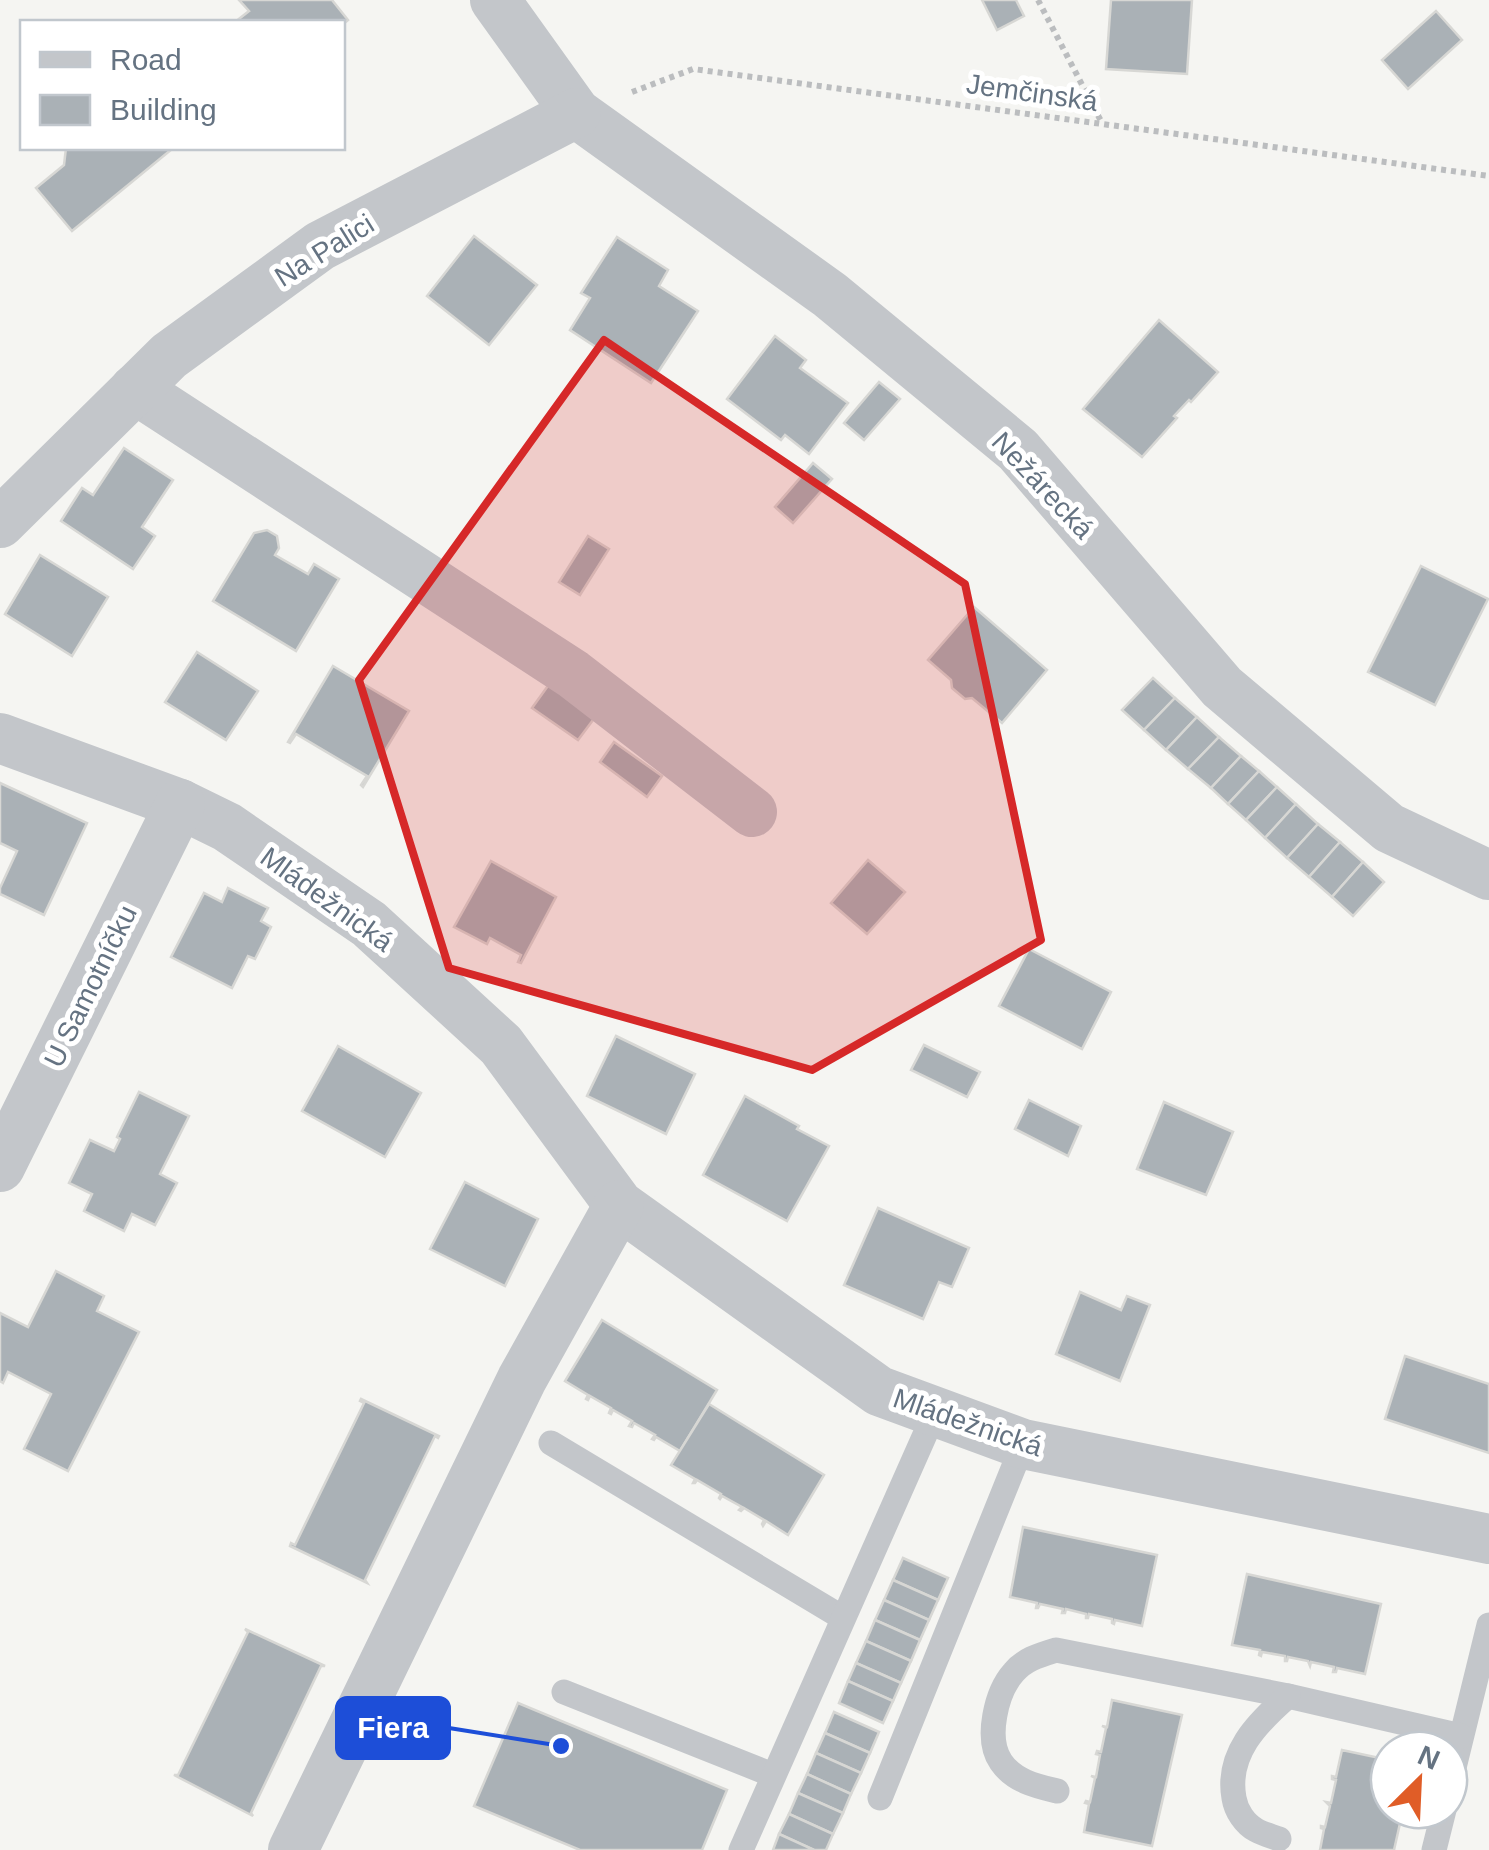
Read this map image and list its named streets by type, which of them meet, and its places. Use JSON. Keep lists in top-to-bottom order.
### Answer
{
  "streets": {
    "street": [
      "Na Palici",
      "Nežárecká",
      "Mládežnická",
      "U Samotníčku"
    ],
    "path": ["Jemčinská"]
  },
  "crossings": [
    ["Jemčinská", "Na Palici"],
    ["Jemčinská", "Nežárecká"],
    ["Na Palici", "Nežárecká"],
    ["Mládežnická", "U Samotníčku"]
  ],
  "places": ["Fiera"],
  "legend": ["Road", "Building"],
  "north": "top right"
}
